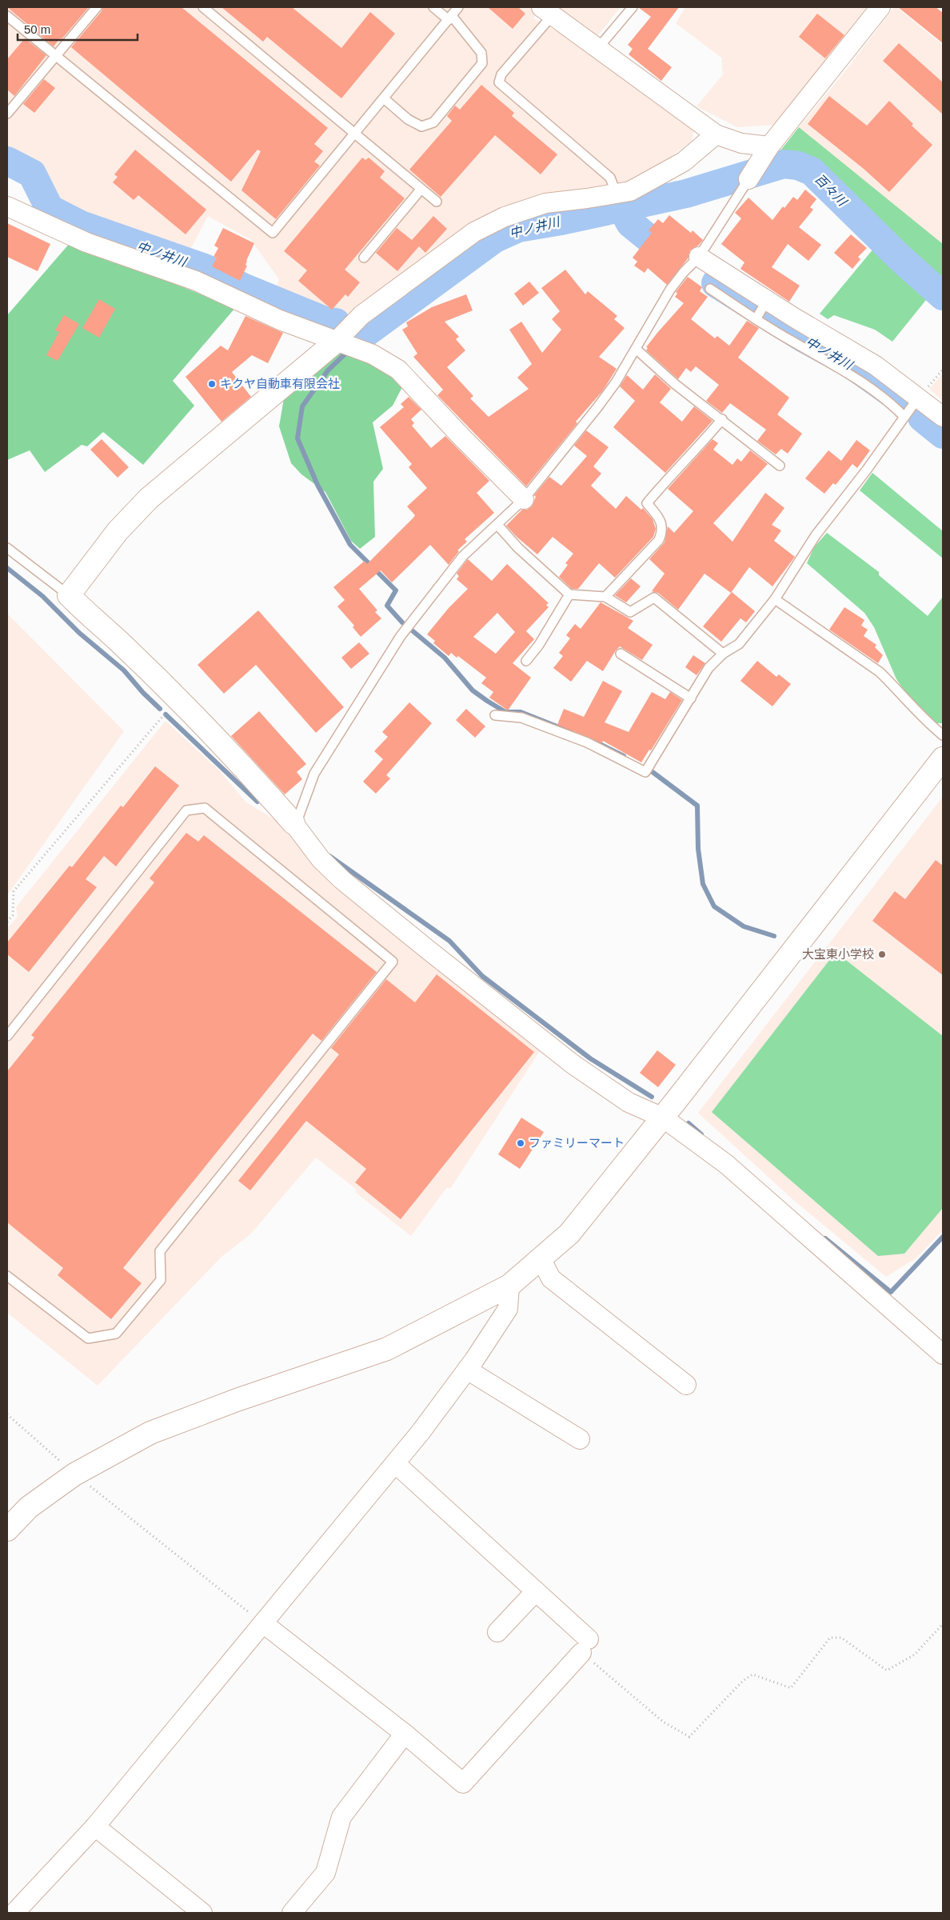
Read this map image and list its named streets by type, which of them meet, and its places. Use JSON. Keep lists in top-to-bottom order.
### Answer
{
  "water": ["百々川", "中ノ井川"],
  "places": ["キクヤ自動車有限会社", "大宝東小学校", "ファミリーマート"],
  "scale_bar": "50 m"
}
